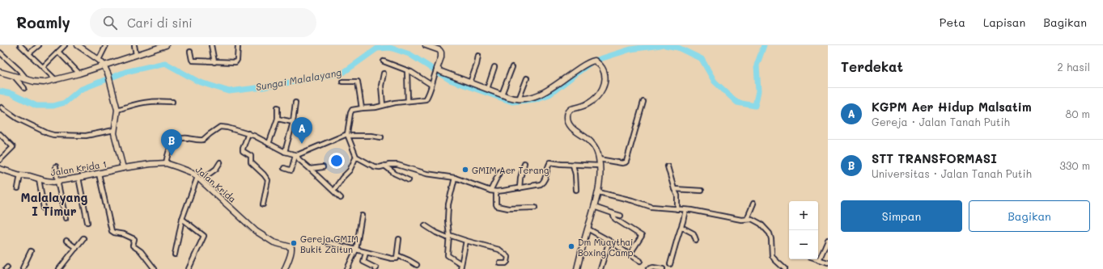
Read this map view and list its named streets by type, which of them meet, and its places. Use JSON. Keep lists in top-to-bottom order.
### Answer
{
  "streets": {
    "street": ["Jalan Krida 1", "Jalan Krida"]
  },
  "crossings": [
    ["Jalan Krida 1", "Jalan Krida"]
  ],
  "districts": ["Malalayang I Timur"],
  "water": ["Sungai Malalayang"],
  "places": ["GMIM Aer Terang", "Gereja GMIM Bukit Zaitun", "Dm Muaythai Boxing Camp"],
  "page": {
    "header": "Roamly",
    "search": "Cari di sini",
    "nav": ["Peta", "Lapisan", "Bagikan"],
    "heading": ["Terdekat", "2 hasil"],
    "list": [
      {
        "mark": "A",
        "name": "KGPM Aer Hidup Malsatim",
        "note": "Gereja · Jalan Tanah Putih",
        "value": "80 m"
      },
      {
        "mark": "B",
        "name": "STT TRANSFORMASI",
        "note": "Universitas · Jalan Tanah Putih",
        "value": "330 m"
      }
    ],
    "pins": ["A", "B"],
    "buttons": ["Simpan", "Bagikan"],
    "map_buttons": ["+", "−"]
  }
}
